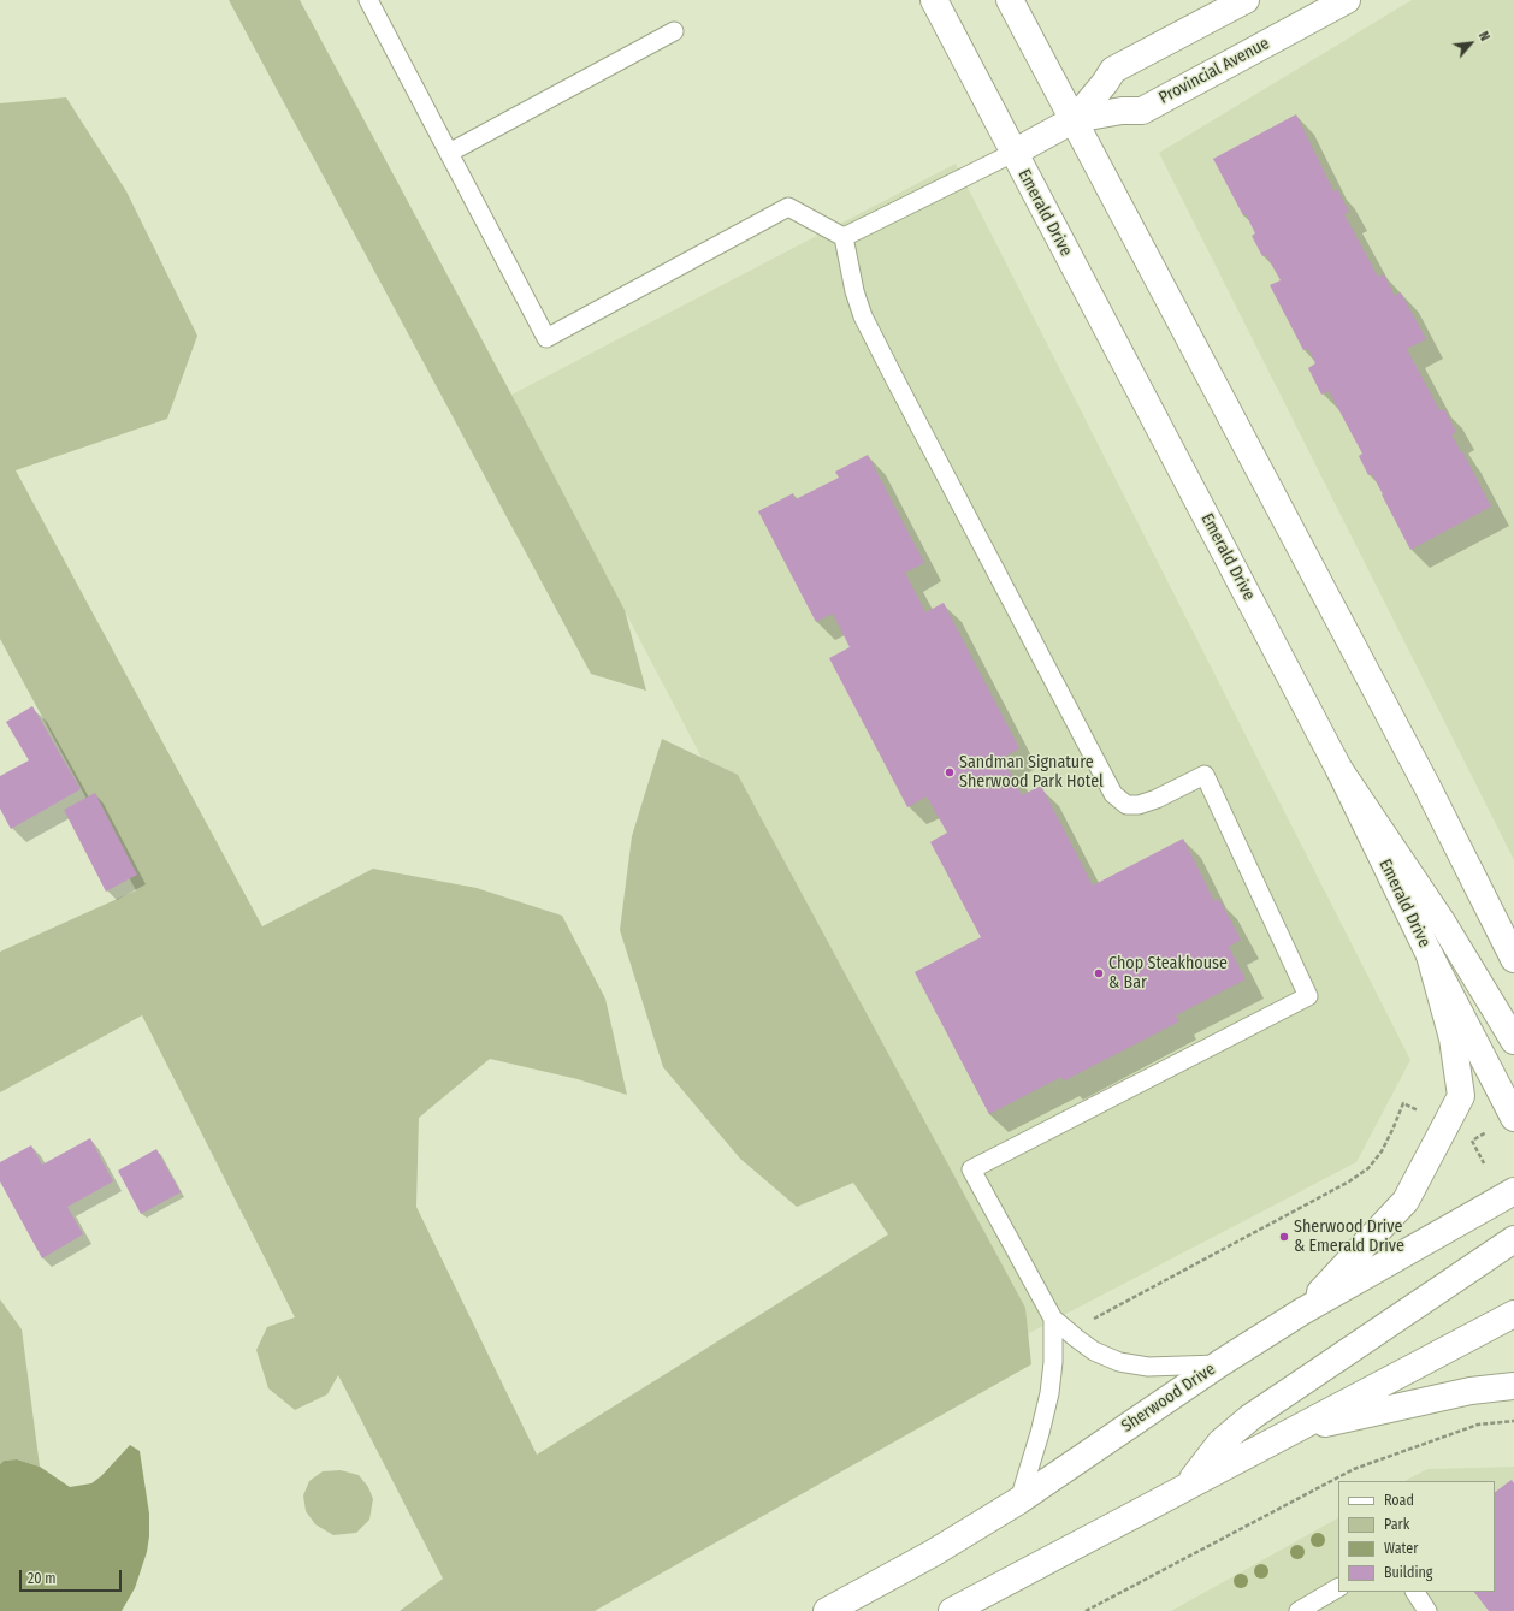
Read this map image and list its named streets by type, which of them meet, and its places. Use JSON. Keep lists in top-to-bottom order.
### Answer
{
  "streets": {
    "street": ["Provincial Avenue", "Emerald Drive", "Sherwood Drive"]
  },
  "crossings": [
    ["Provincial Avenue", "Emerald Drive"]
  ],
  "places": ["Sandman Signature Sherwood Park Hotel", "Chop Steakhouse & Bar", "Sherwood Drive & Emerald Drive"],
  "legend": [
    "Road",
    "Park",
    "Water",
    "Building"
  ],
  "scale_bar": "20 m",
  "north": "top right"
}
